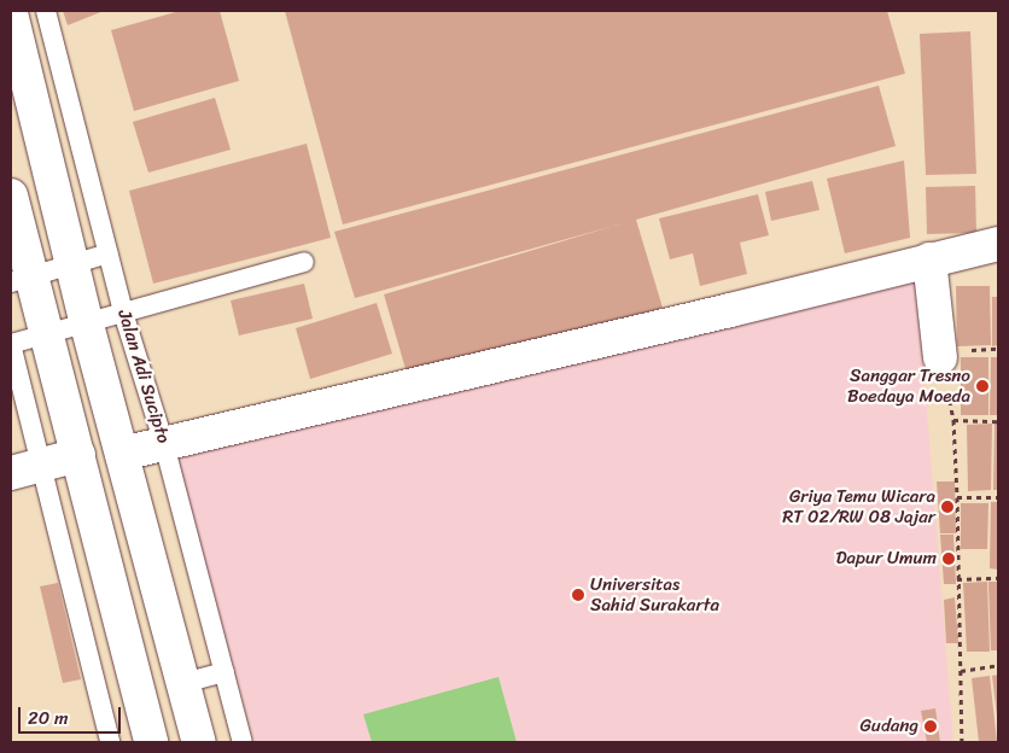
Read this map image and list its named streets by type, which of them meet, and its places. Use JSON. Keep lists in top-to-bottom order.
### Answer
{
  "streets": {
    "lane": ["Jalan Adi Sucipto"]
  },
  "places": [
    "Sanggar Tresno Boedaya Moeda",
    "Griya Temu Wicara RT 02/RW 08 Jajar",
    "Dapur Umum",
    "Universitas Sahid Surakarta",
    "Gudang"
  ],
  "scale_bar": "20 m"
}
